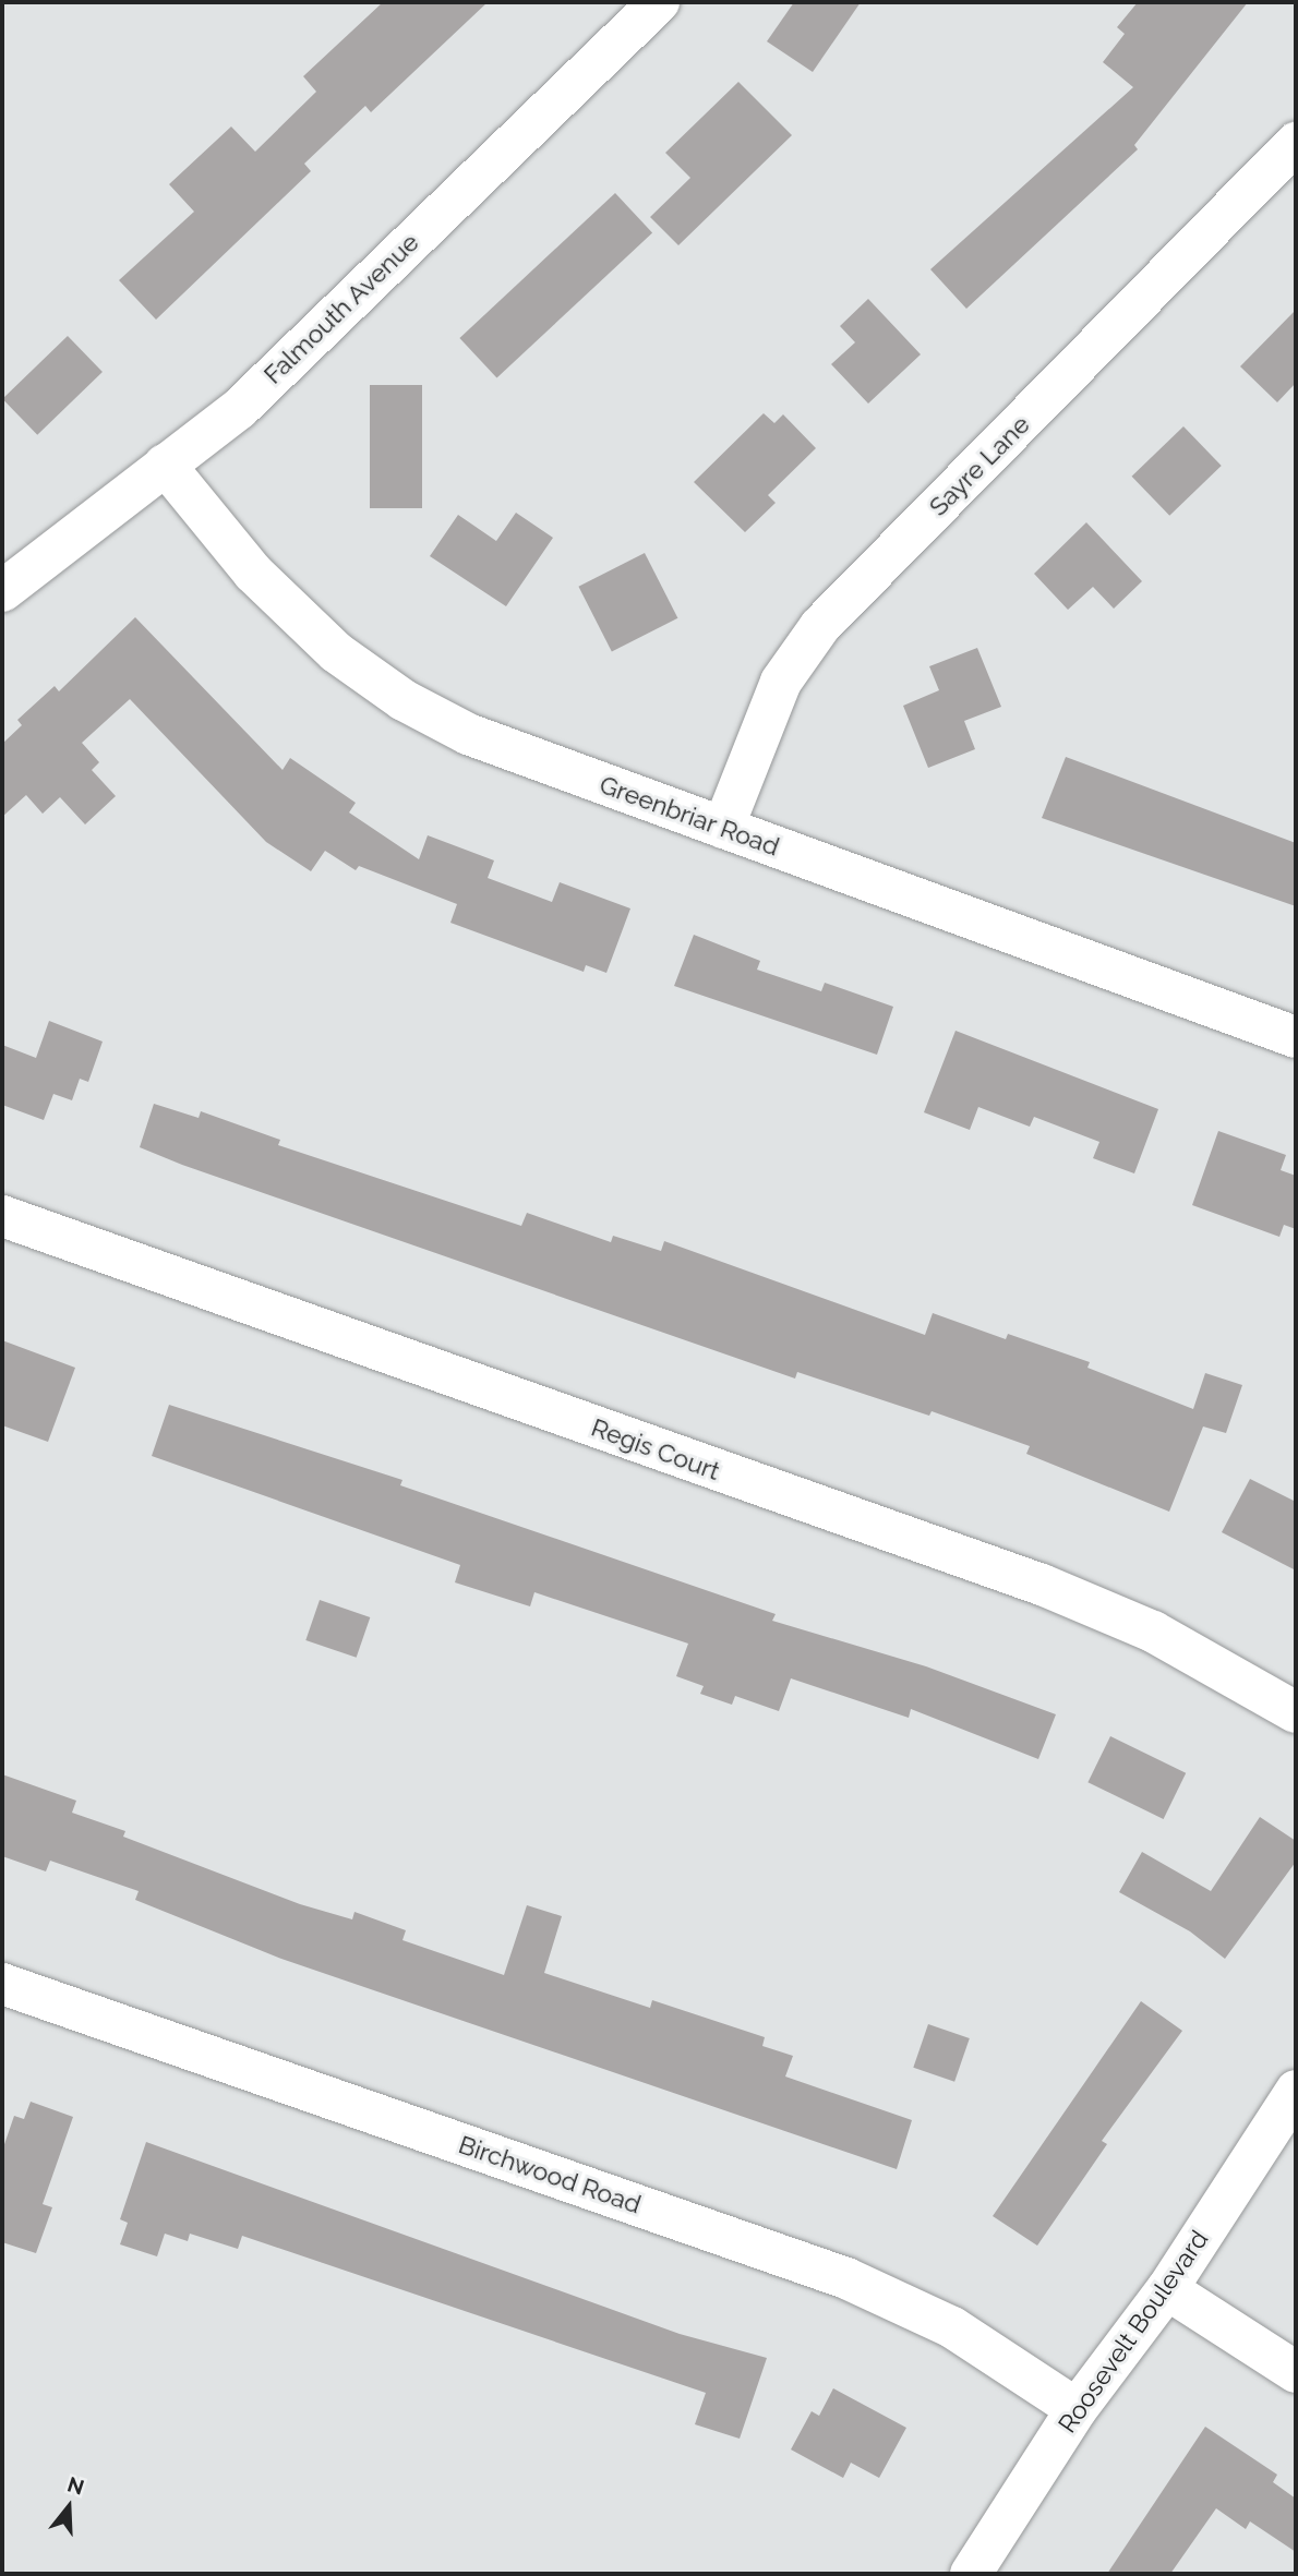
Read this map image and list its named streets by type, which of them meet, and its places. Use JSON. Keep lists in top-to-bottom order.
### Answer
{
  "streets": {
    "street": [
      "Falmouth Avenue",
      "Sayre Lane",
      "Greenbriar Road",
      "Regis Court",
      "Birchwood Road",
      "Roosevelt Boulevard"
    ]
  },
  "crossings": [
    ["Falmouth Avenue", "Greenbriar Road"],
    ["Sayre Lane", "Greenbriar Road"],
    ["Birchwood Road", "Roosevelt Boulevard"]
  ],
  "north": "top"
}
